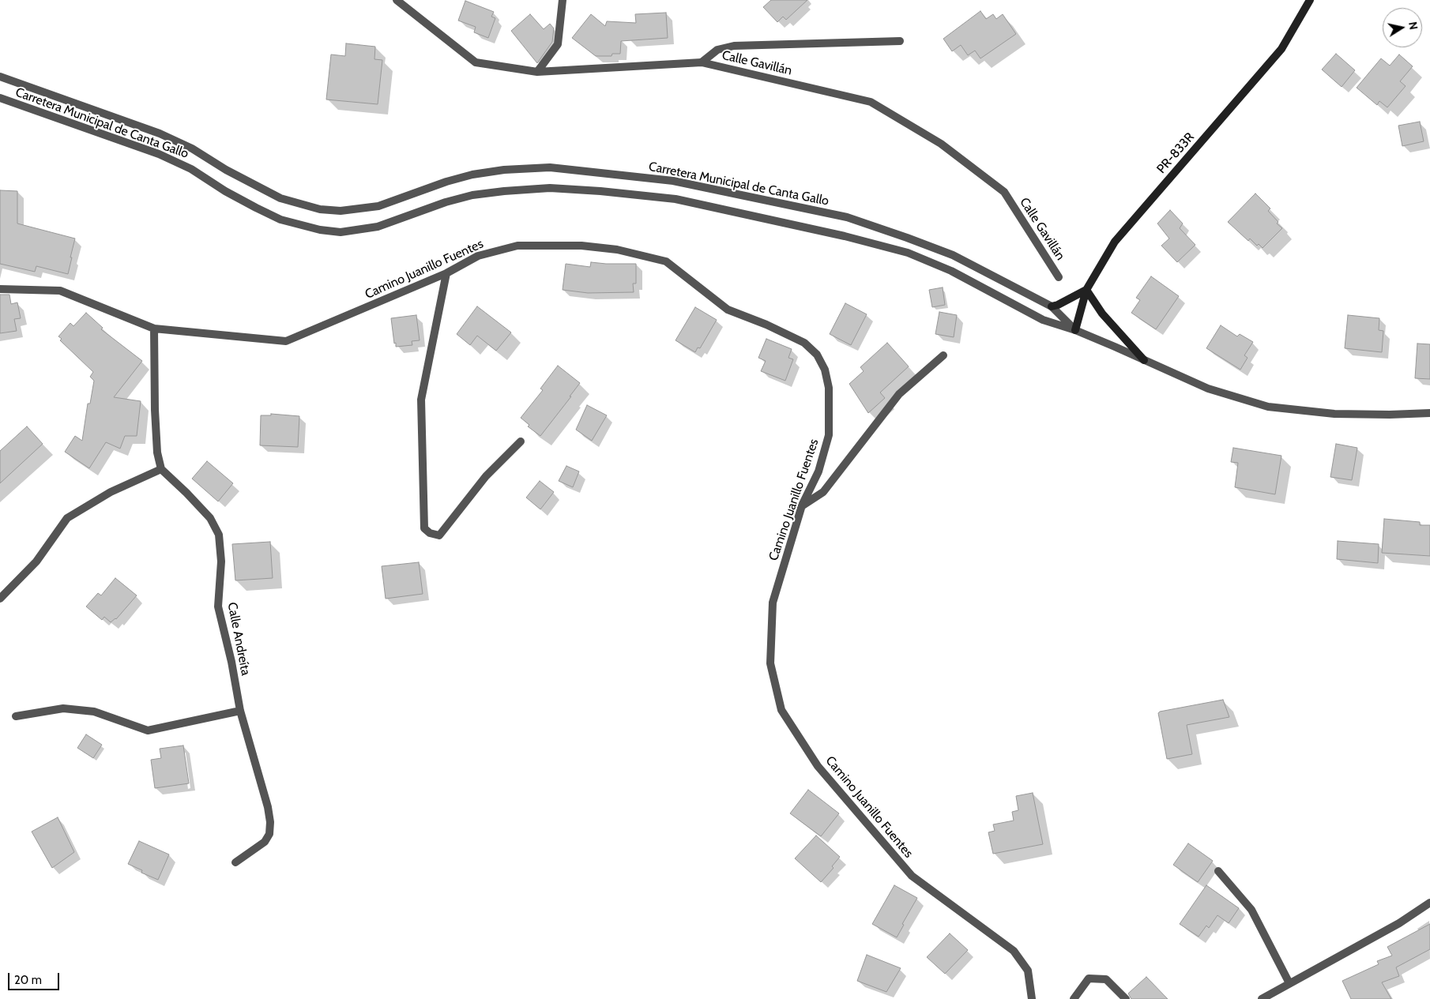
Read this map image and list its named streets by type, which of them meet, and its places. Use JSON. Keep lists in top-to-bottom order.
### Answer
{
  "streets": {
    "street": [
      "Calle Gavillán",
      "Carretera Municipal de Canta Gallo",
      "PR-833R",
      "Camino Juanillo Fuentes",
      "Calle Andreíta"
    ]
  },
  "crossings": [
    ["Carretera Municipal de Canta Gallo", "PR-833R"]
  ],
  "scale_bar": "20 m",
  "north": "right"
}
